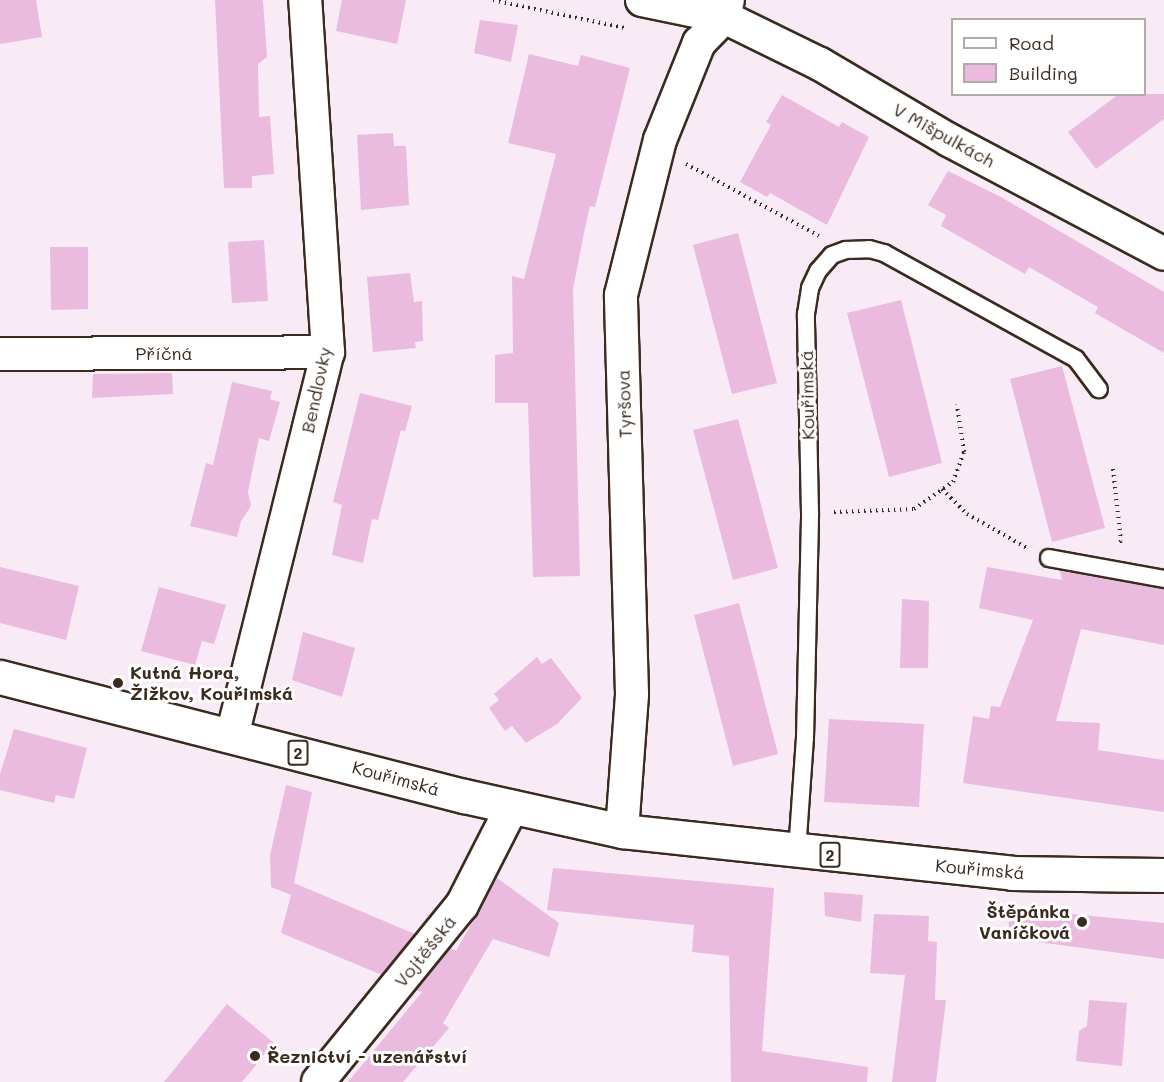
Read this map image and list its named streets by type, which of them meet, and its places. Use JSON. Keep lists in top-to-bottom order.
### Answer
{
  "streets": {
    "main road": ["Kouřimská", "2"],
    "street": [
      "V Mišpulkách",
      "Příčná",
      "Bendlovky",
      "Tyršova",
      "Vojtěšská"
    ]
  },
  "crossings": [
    ["V Mišpulkách", "Tyršova"],
    ["Příčná", "Bendlovky"],
    ["Bendlovky", "Kouřimská"],
    ["Kouřimská", "Tyršova"],
    ["Kouřimská", "Vojtěšská"]
  ],
  "places": ["Kutná Hora, Žižkov, Kouřimská", "Štěpánka Vaníčková", "Řeznictví - uzenářství"],
  "legend": ["Road", "Building"]
}
